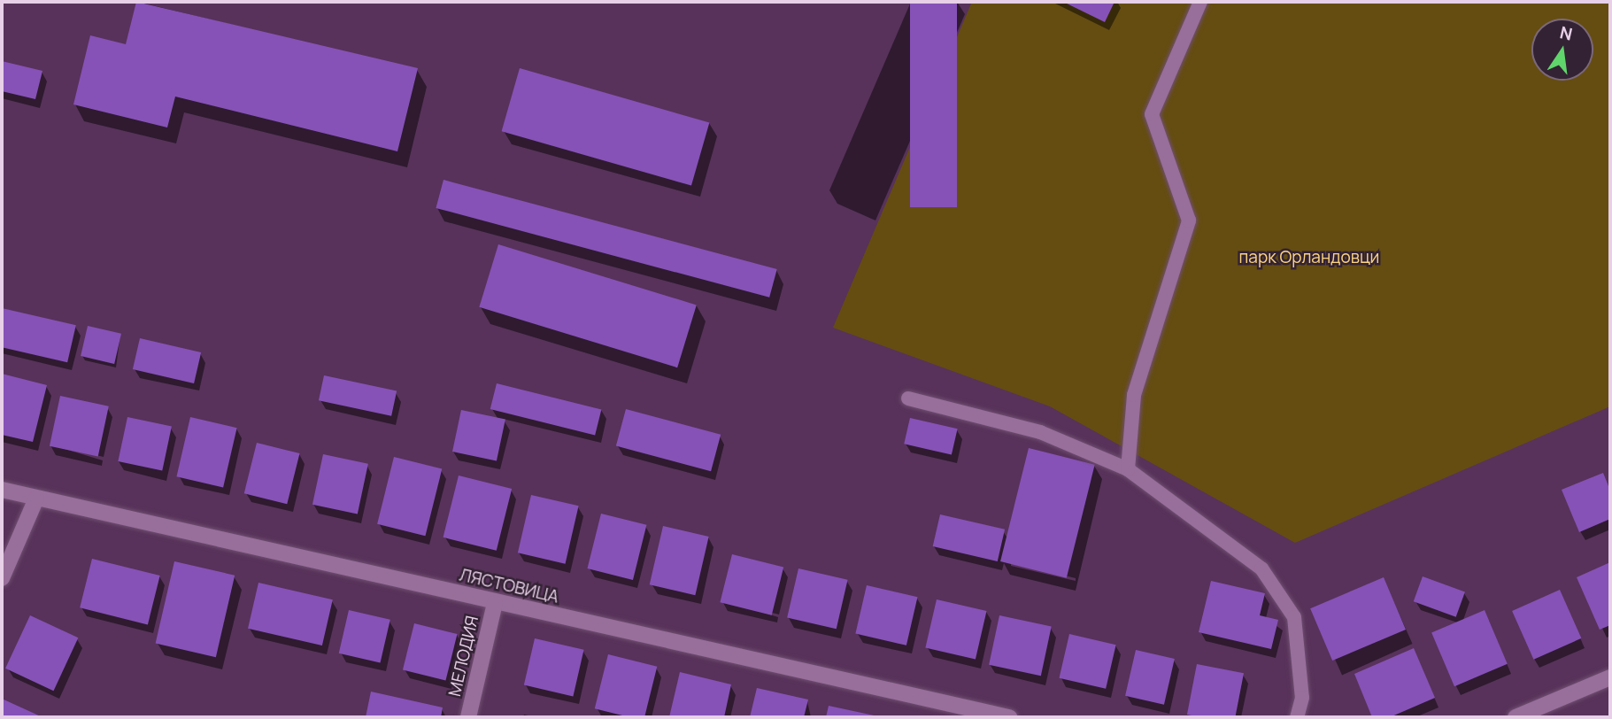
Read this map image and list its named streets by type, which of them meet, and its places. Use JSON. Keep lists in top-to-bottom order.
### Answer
{
  "streets": {
    "street": ["ЛЯСТОВИЦА", "МЕЛОДИЯ"]
  },
  "crossings": [
    ["ЛЯСТОВИЦА", "МЕЛОДИЯ"]
  ],
  "parks": ["парк Орландовци"],
  "north": "top"
}
